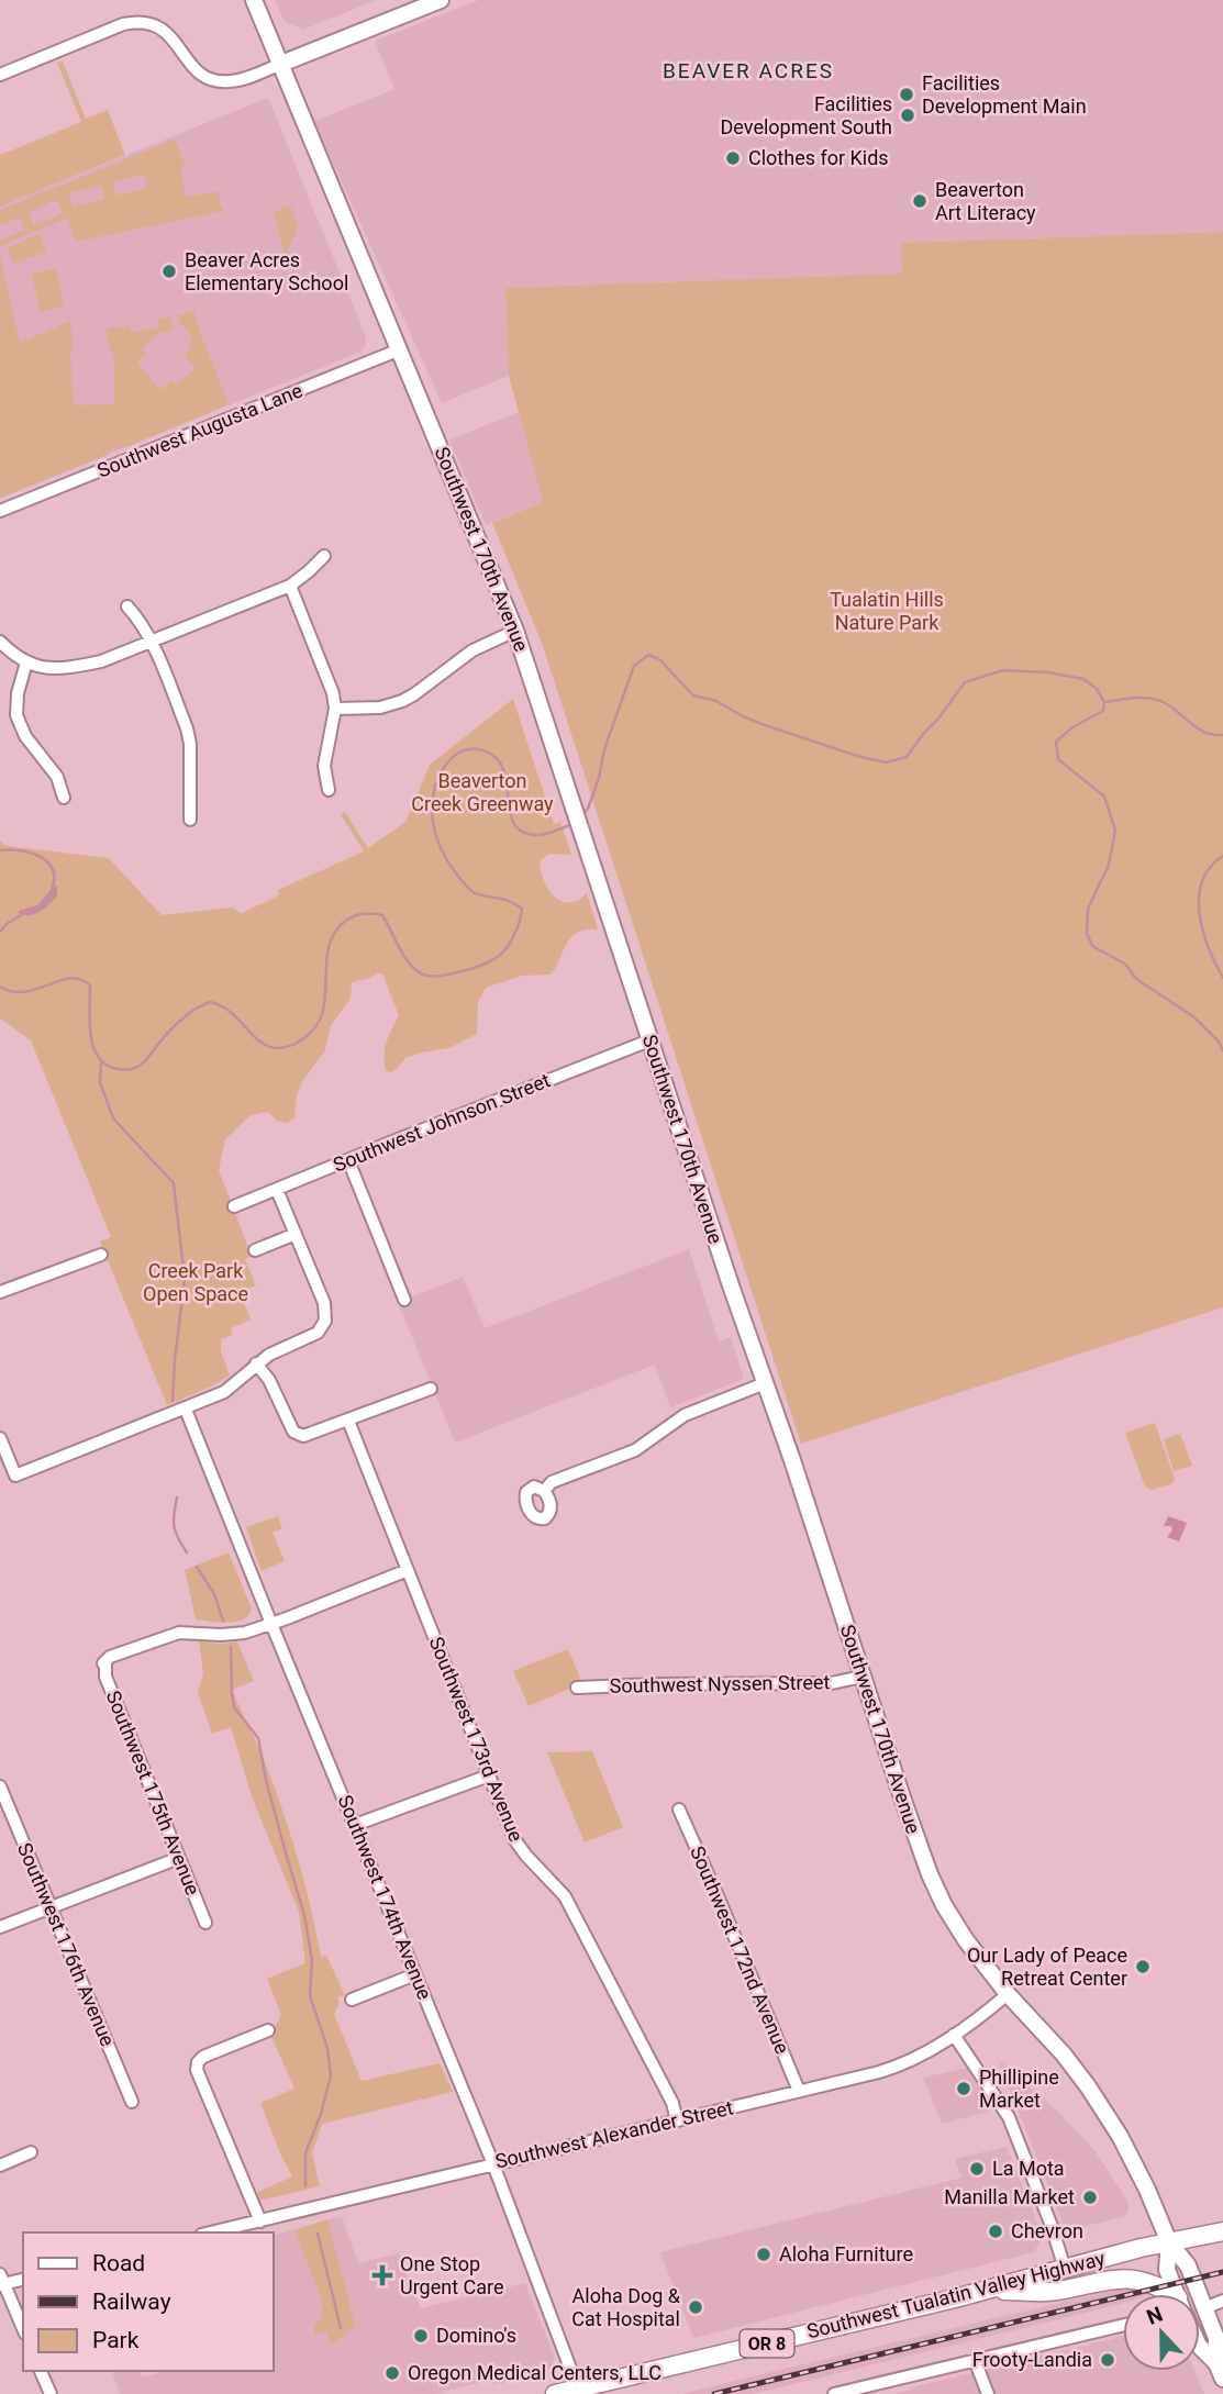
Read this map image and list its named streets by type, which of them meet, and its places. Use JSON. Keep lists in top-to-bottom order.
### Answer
{
  "streets": {
    "main road": ["Southwest 170th Avenue", "Southwest Tualatin Valley Highway", "OR 8"],
    "street": [
      "Southwest Augusta Lane",
      "Southwest Johnson Street",
      "Southwest Nyssen Street",
      "Southwest 173rd Avenue",
      "Southwest 175th Avenue",
      "Southwest 174th Avenue",
      "Southwest 176th Avenue",
      "Southwest 172nd Avenue",
      "Southwest Alexander Street"
    ]
  },
  "crossings": [
    ["Southwest Augusta Lane", "Southwest 170th Avenue"],
    ["Southwest 170th Avenue", "Southwest Johnson Street"],
    ["Southwest 170th Avenue", "Southwest Nyssen Street"],
    ["Southwest 170th Avenue", "Southwest Alexander Street"],
    ["Southwest 170th Avenue", "Southwest Tualatin Valley Highway"],
    ["Southwest 173rd Avenue", "Southwest Alexander Street"],
    ["Southwest 175th Avenue", "Southwest 174th Avenue"],
    ["Southwest 174th Avenue", "Southwest Alexander Street"],
    ["Southwest 174th Avenue", "Southwest Tualatin Valley Highway"],
    ["Southwest 172nd Avenue", "Southwest Alexander Street"]
  ],
  "districts": ["BEAVER ACRES"],
  "parks": ["Tualatin Hills Nature Park", "Beaverton Creek Greenway", "Creek Park Open Space"],
  "places": {
    "other": [
      "Facilities Development Main",
      "Facilities Development South",
      "Clothes for Kids",
      "Beaverton Art Literacy",
      "Beaver Acres Elementary School",
      "Our Lady of Peace Retreat Center",
      "Phillipine Market",
      "La Mota",
      "Manilla Market",
      "Chevron",
      "Aloha Furniture",
      "Aloha Dog & Cat Hospital",
      "Domino's",
      "Frooty-Landia",
      "Oregon Medical Centers, LLC"
    ],
    "health": ["One Stop Urgent Care"]
  },
  "legend": ["Road", "Railway", "Park"],
  "north": "top"
}
